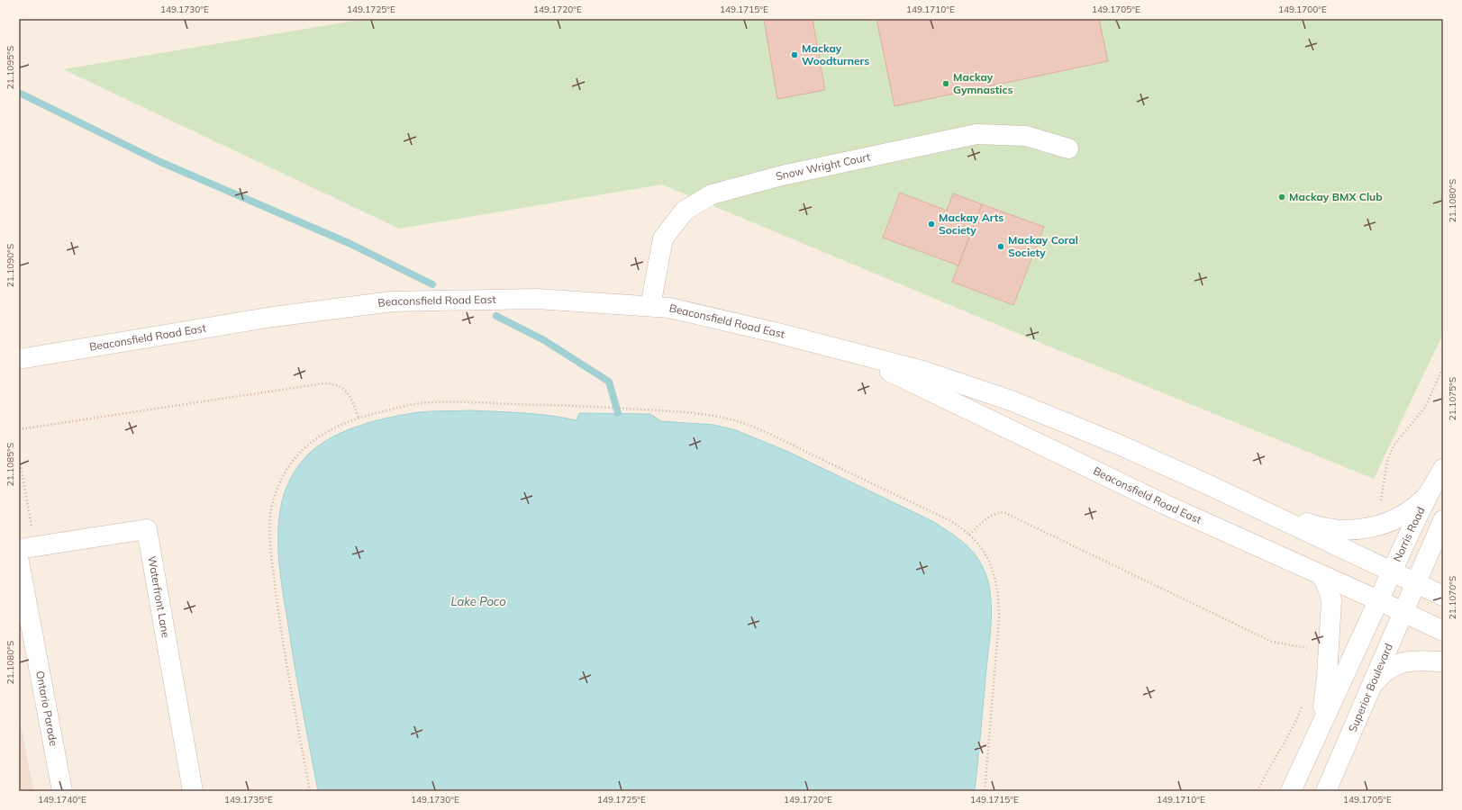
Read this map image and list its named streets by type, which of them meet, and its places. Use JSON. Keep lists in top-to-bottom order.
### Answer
{
  "streets": {
    "street": [
      "Snow Wright Court",
      "Beaconsfield Road East",
      "Norris Road",
      "Waterfront Lane",
      "Superior Boulevard",
      "Ontario Parade"
    ]
  },
  "crossings": [
    ["Snow Wright Court", "Beaconsfield Road East"],
    ["Beaconsfield Road East", "Norris Road"],
    ["Beaconsfield Road East", "Superior Boulevard"]
  ],
  "water": ["Lake Poco"],
  "places": [
    "Mackay Woodturners",
    "Mackay Gymnastics",
    "Mackay BMX Club",
    "Mackay Arts Society",
    "Mackay Coral Society"
  ],
  "coordinates": [
    "149.1730°E",
    "149.1725°E",
    "149.1720°E",
    "149.1715°E",
    "149.1710°E",
    "149.1705°E",
    "149.1700°E",
    "21.1095°S",
    "21.1080°S",
    "21.1090°S",
    "21.1075°S",
    "21.1085°S",
    "21.1070°S",
    "149.1740°E",
    "149.1735°E"
  ]
}
